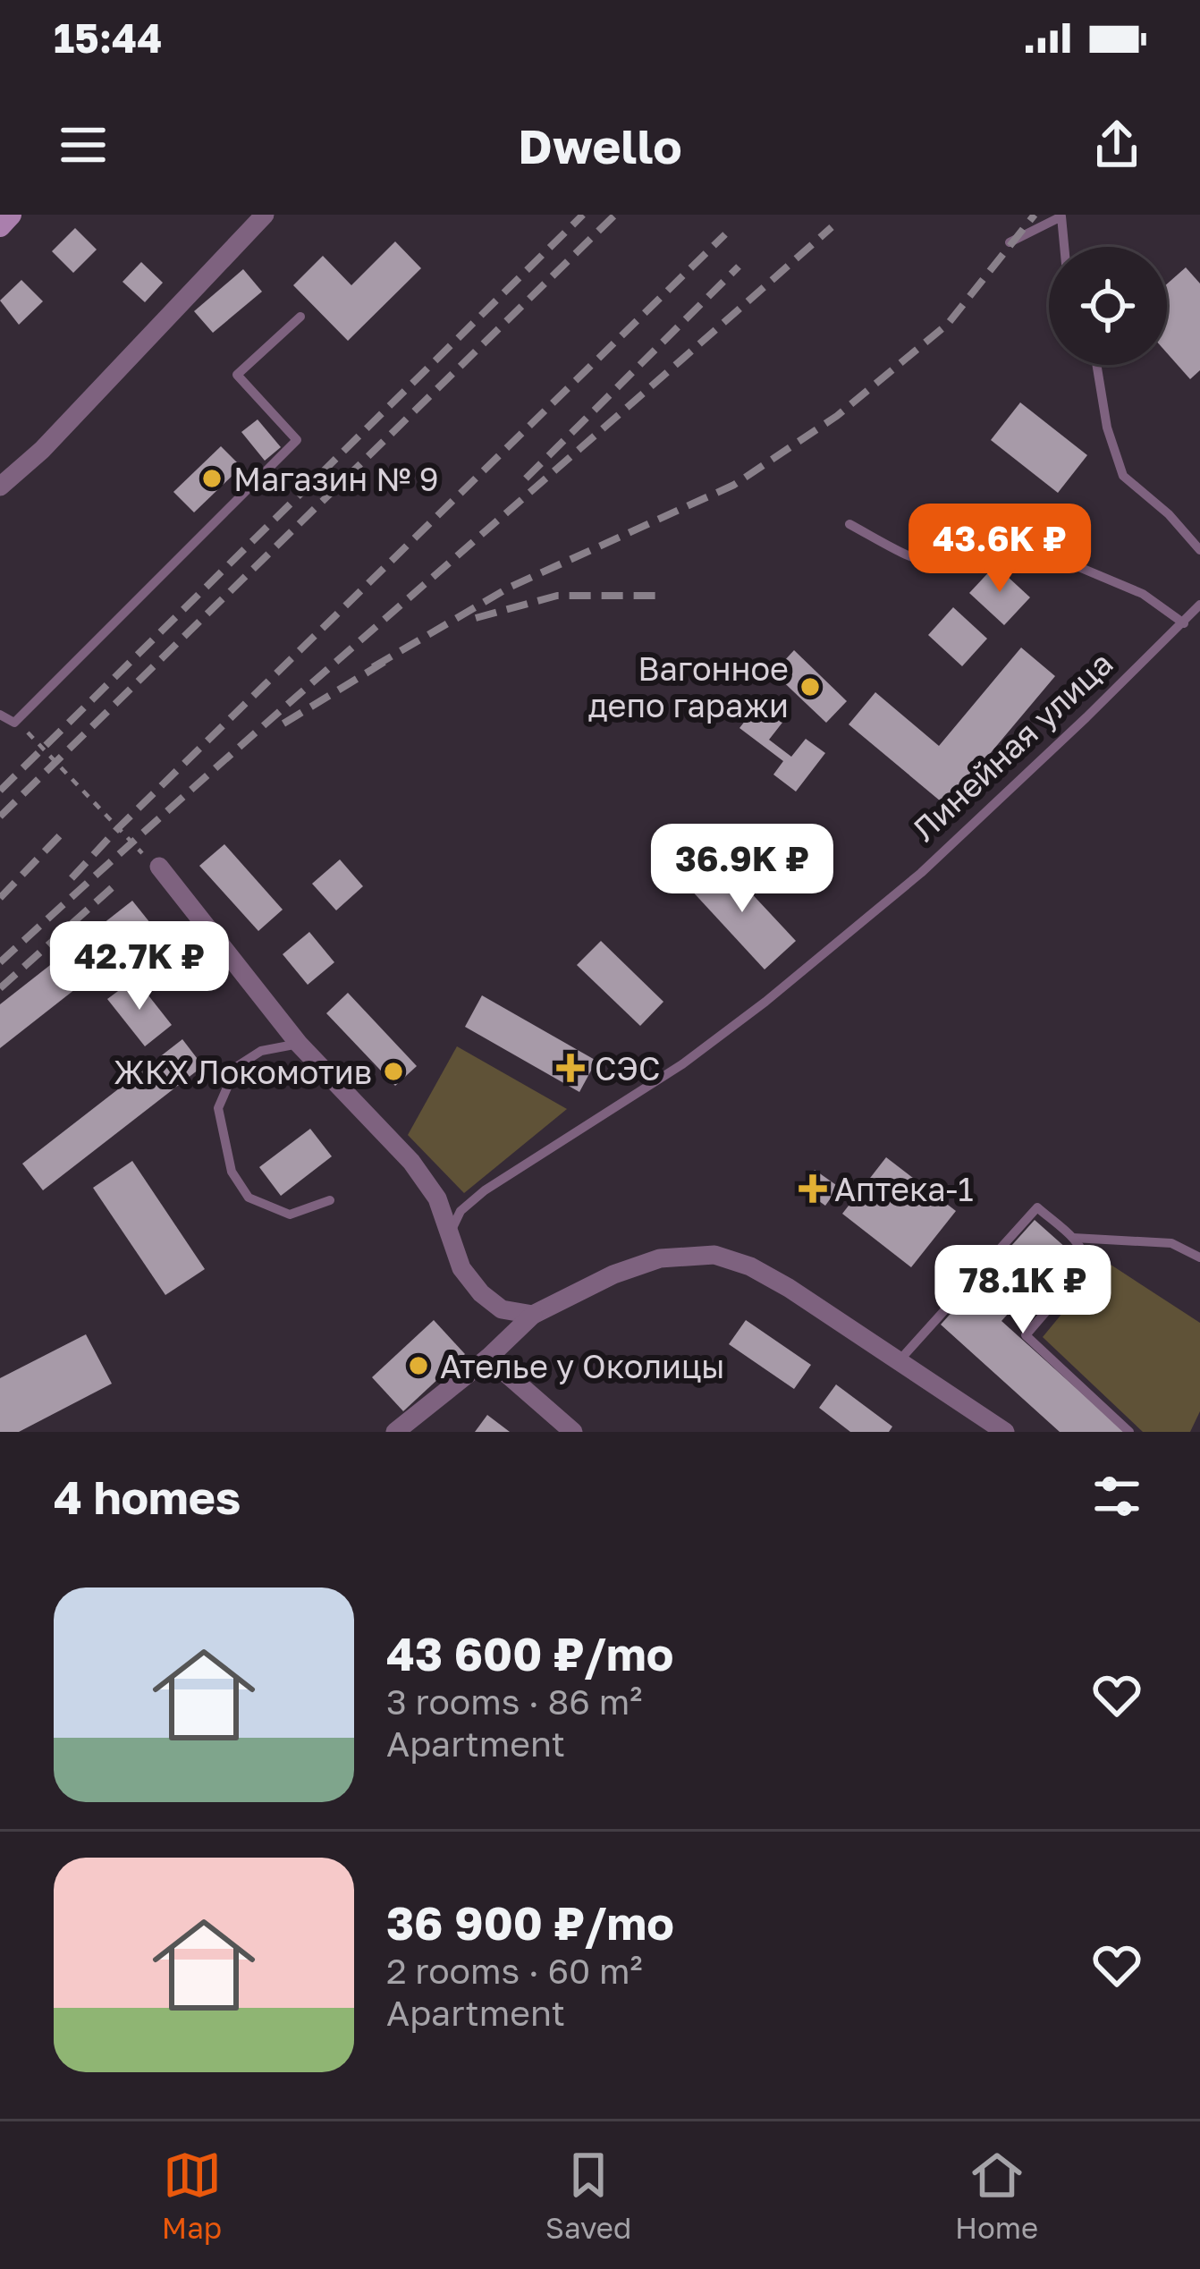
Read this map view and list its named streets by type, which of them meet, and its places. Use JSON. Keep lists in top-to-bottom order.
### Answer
{
  "streets": {
    "lane": ["Линейная улица"]
  },
  "places": {
    "other": [
      "Магазин № 9",
      "Вагонное депо гаражи",
      "ЖКХ Локомотив",
      "Ателье у Околицы"
    ],
    "health": ["СЭС", "Аптека-1"]
  },
  "page": {
    "status": "15:44",
    "header": "Dwello",
    "price": [
      "43.6K ₽",
      "36.9K ₽",
      "42.7K ₽",
      "78.1K ₽"
    ],
    "heading": "4 homes",
    "list": [
      {
        "name": "43 600 ₽/mo",
        "note": "3 rooms · 86 m² · Apartment"
      },
      {
        "name": "36 900 ₽/mo",
        "note": "2 rooms · 60 m² · Apartment"
      }
    ],
    "tabs": ["Map", "Saved", "Home"]
  }
}
